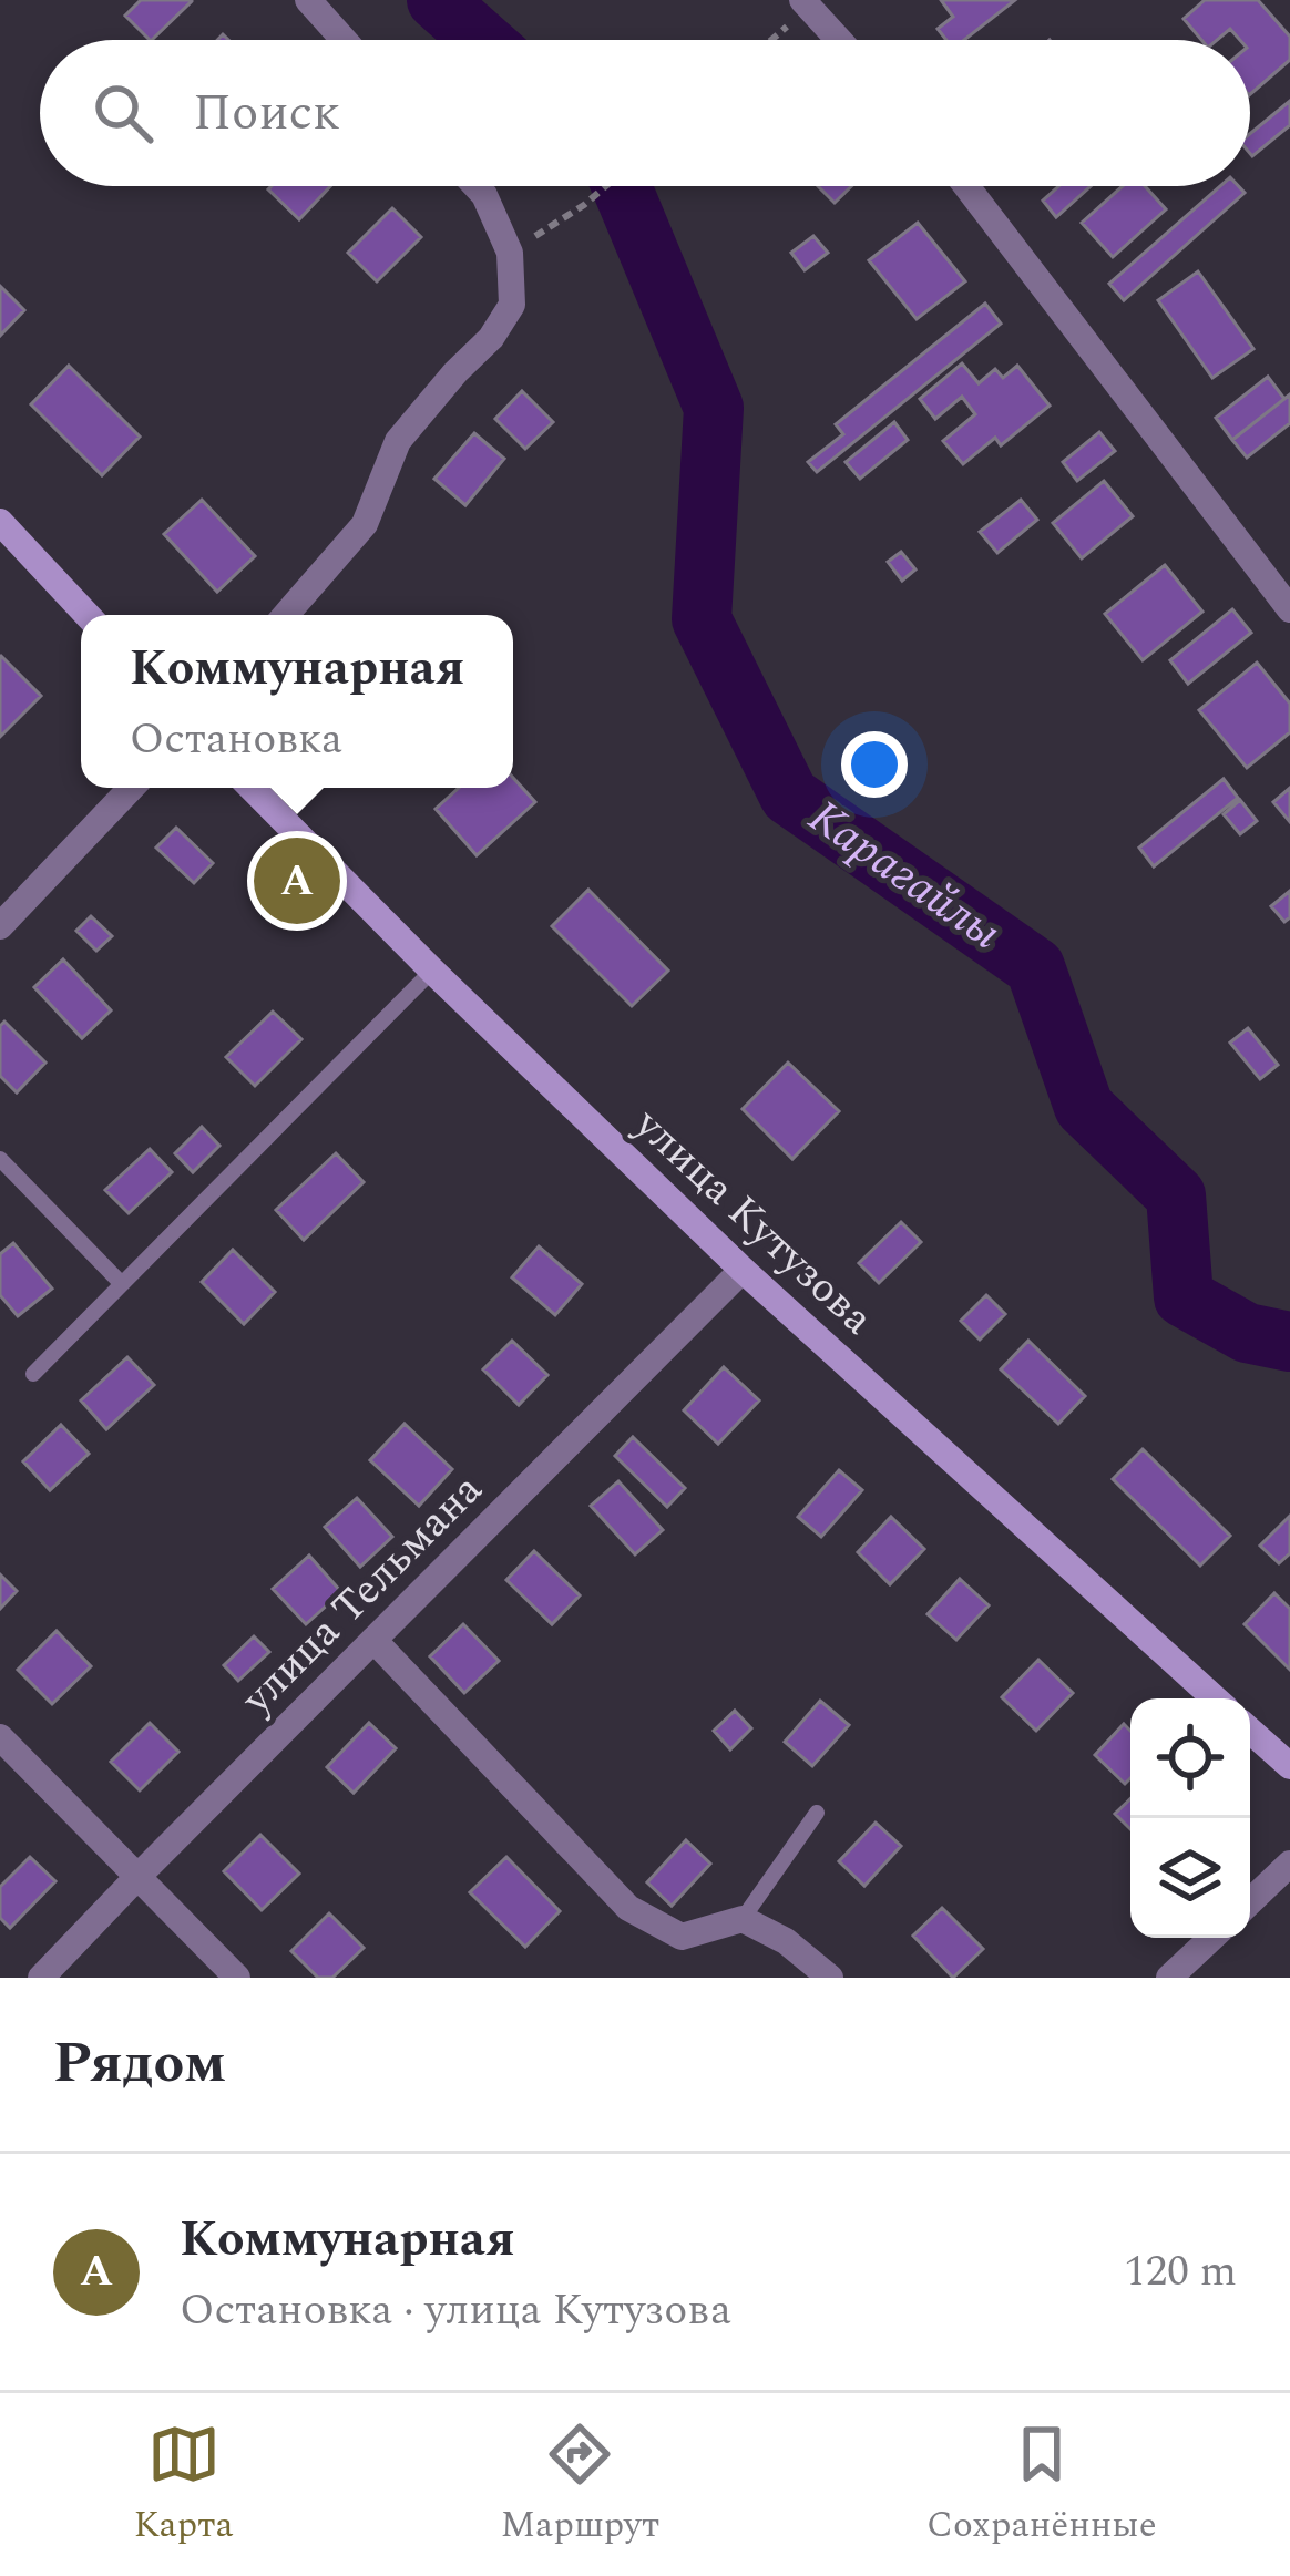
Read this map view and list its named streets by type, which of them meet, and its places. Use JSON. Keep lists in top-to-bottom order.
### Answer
{
  "streets": {
    "main road": ["улица Кутузова"],
    "street": ["улица Тельмана"]
  },
  "crossings": [
    ["улица Кутузова", "улица Тельмана"]
  ],
  "water": ["Карагайлы"],
  "page": {
    "search": "Поиск",
    "popup": ["Коммунарная", "Остановка"],
    "pins": "A",
    "heading": "Рядом",
    "list": [
      {
        "mark": "A",
        "name": "Коммунарная",
        "note": "Остановка · улица Кутузова",
        "value": "120 m"
      }
    ],
    "nav": ["Карта", "Маршрут", "Сохранённые"]
  }
}
